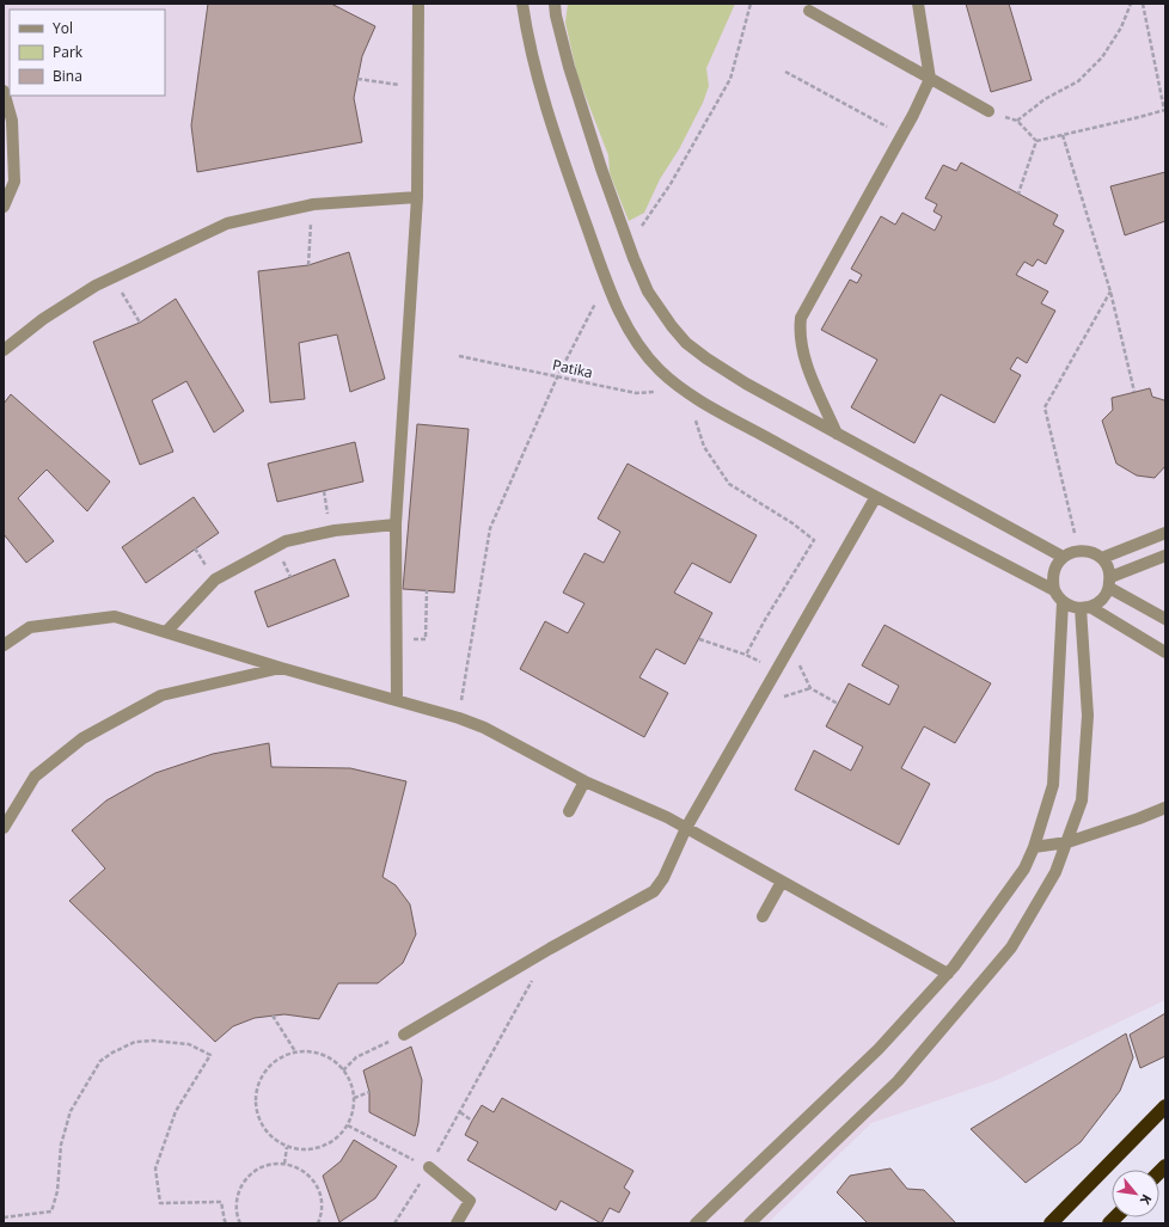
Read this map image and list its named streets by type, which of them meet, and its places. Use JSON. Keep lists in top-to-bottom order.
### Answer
{
  "streets": {
    "path": ["Patika"]
  },
  "legend": ["Yol", "Park", "Bina"],
  "north": "bottom right"
}
